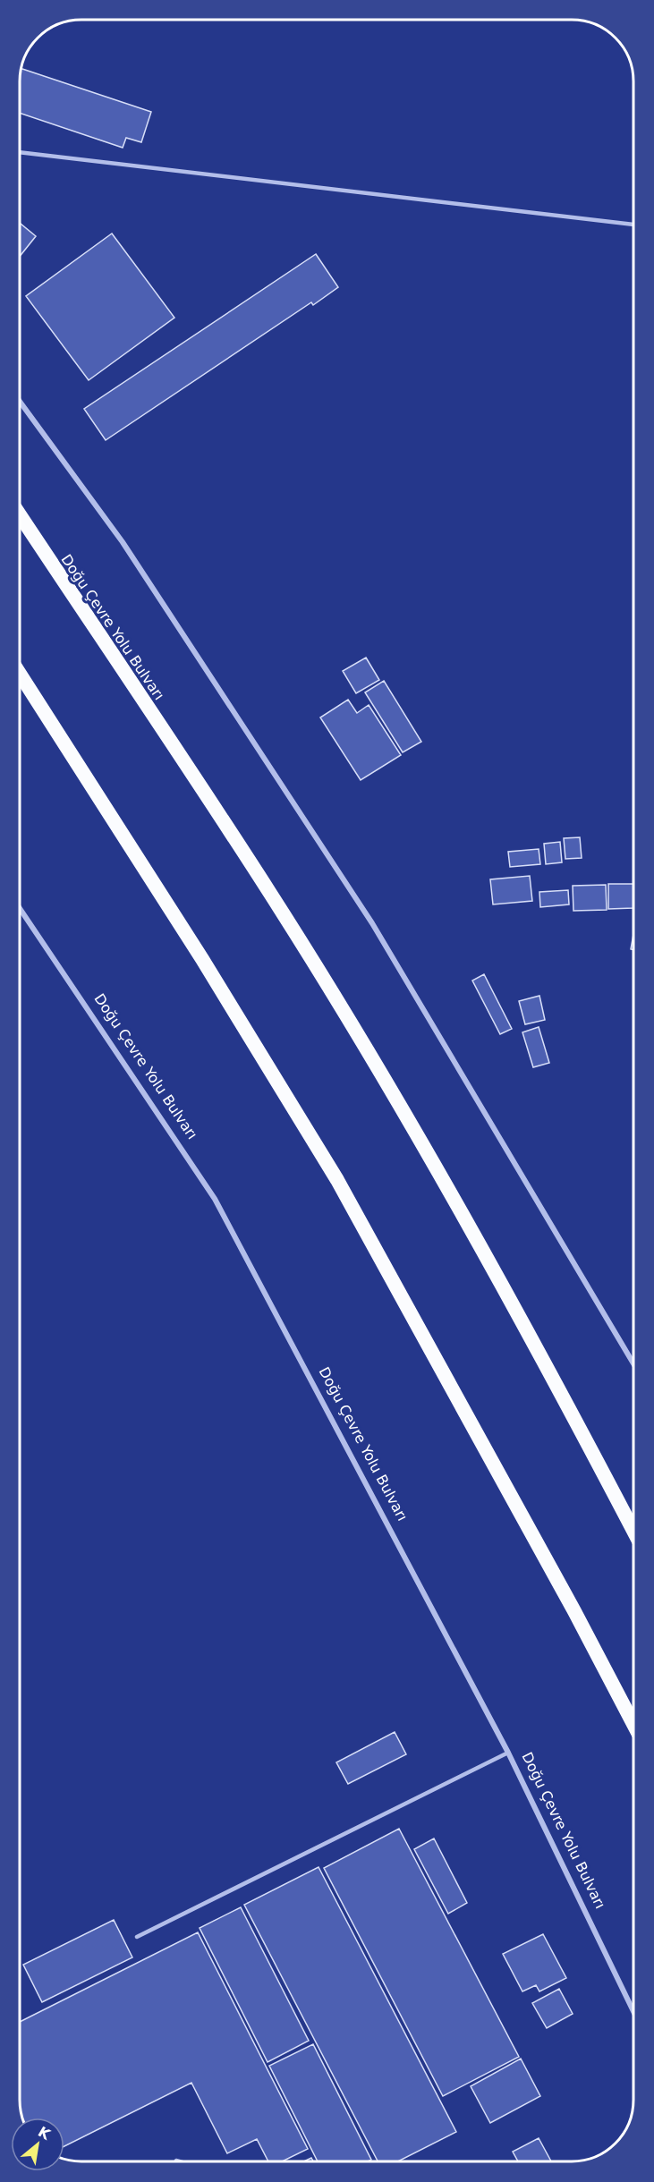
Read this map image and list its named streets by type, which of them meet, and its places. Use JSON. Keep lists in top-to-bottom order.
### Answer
{
  "streets": {
    "highway": ["Doğu Çevre Yolu Bulvarı"]
  },
  "north": "top right"
}
